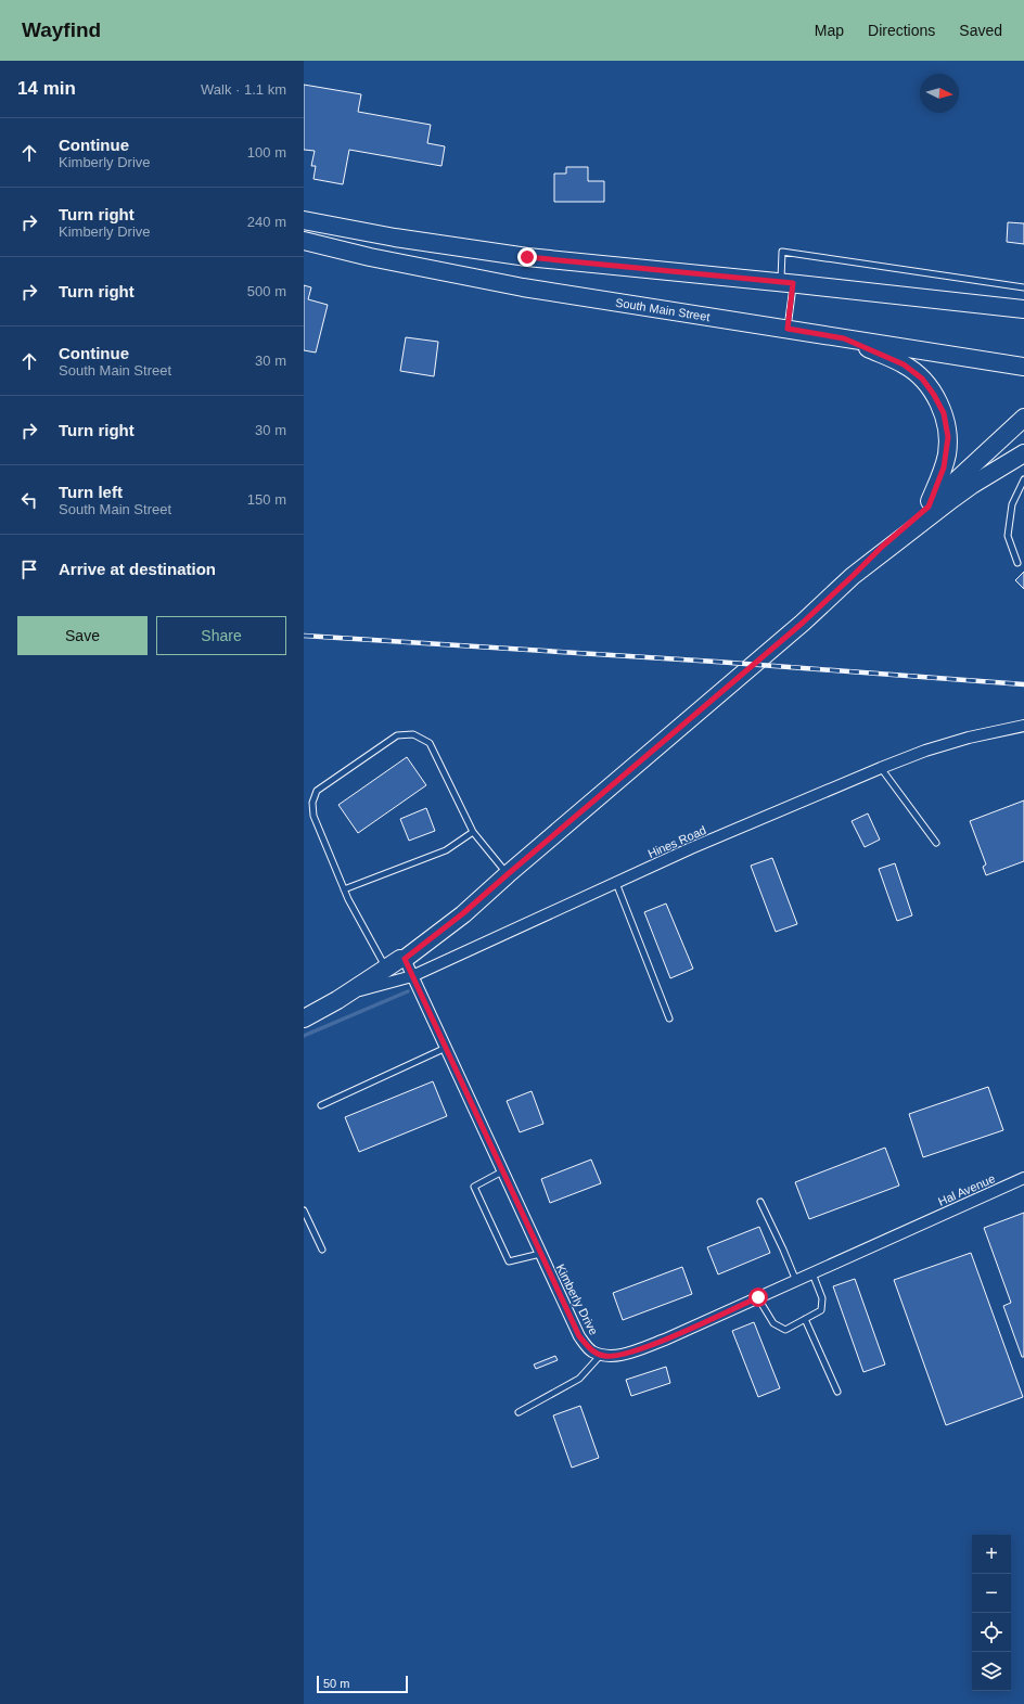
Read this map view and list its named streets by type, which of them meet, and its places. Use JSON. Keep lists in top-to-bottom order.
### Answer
{
  "streets": {
    "main road": ["South Main Street"],
    "street": ["Hines Road", "Hal Avenue", "Kimberly Drive"]
  },
  "crossings": [
    ["Hines Road", "Kimberly Drive"]
  ],
  "scale_bar": "50 m",
  "north": "right",
  "page": {
    "header": "Wayfind",
    "nav": ["Map", "Directions", "Saved"],
    "heading": ["14 min", "Walk · 1.1 km"],
    "list": [
      ["Continue", "Kimberly Drive", "100 m"],
      ["Turn right", "Kimberly Drive", "240 m"],
      ["Turn right", "500 m"],
      ["Continue", "South Main Street", "30 m"],
      ["Turn right", "30 m"],
      ["Turn left", "South Main Street", "150 m"],
      "Arrive at destination"
    ],
    "buttons": ["Save", "Share"],
    "map_buttons": ["+", "−"],
    "scale": "50 m"
  }
}
